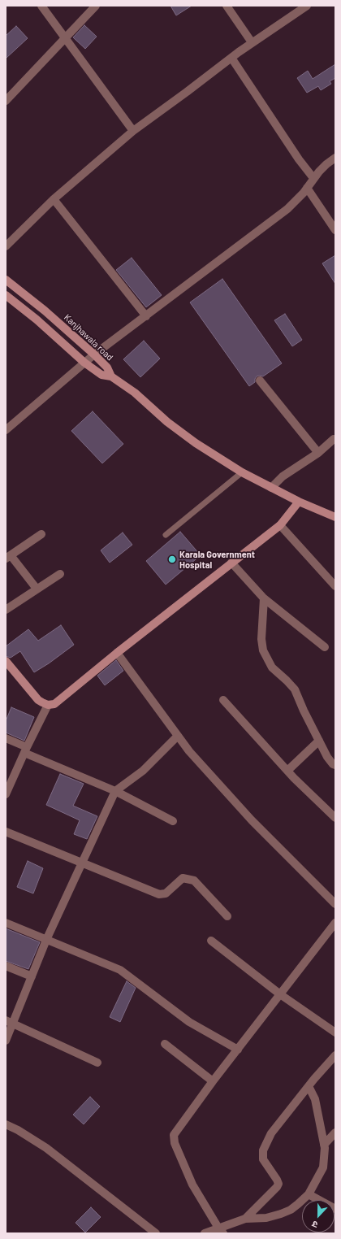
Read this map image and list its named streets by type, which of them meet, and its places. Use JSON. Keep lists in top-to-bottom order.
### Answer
{
  "streets": {
    "main road": ["Kanjhawala road"]
  },
  "places": ["Karala Government Hospital"],
  "north": "bottom"
}
